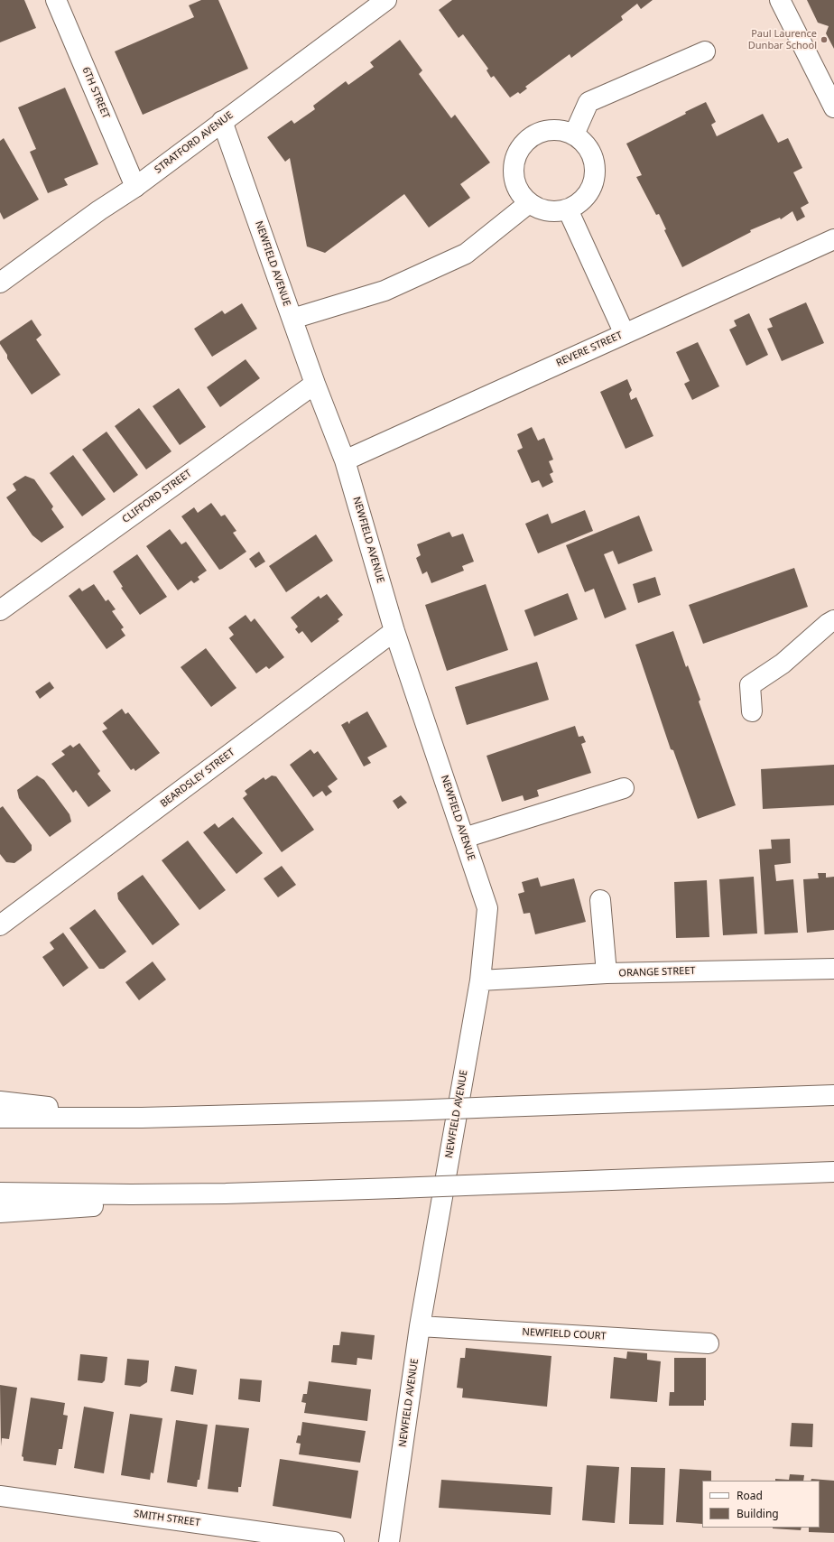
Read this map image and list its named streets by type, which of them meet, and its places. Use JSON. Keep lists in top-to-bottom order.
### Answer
{
  "streets": {
    "main road": [
      "6TH STREET",
      "STRATFORD AVENUE",
      "NEWFIELD AVENUE",
      "REVERE STREET",
      "CLIFFORD STREET",
      "BEARDSLEY STREET",
      "ORANGE STREET",
      "NEWFIELD COURT",
      "SMITH STREET"
    ]
  },
  "crossings": [
    ["6TH STREET", "STRATFORD AVENUE"],
    ["STRATFORD AVENUE", "NEWFIELD AVENUE"],
    ["NEWFIELD AVENUE", "REVERE STREET"],
    ["NEWFIELD AVENUE", "CLIFFORD STREET"],
    ["NEWFIELD AVENUE", "BEARDSLEY STREET"],
    ["NEWFIELD AVENUE", "ORANGE STREET"],
    ["NEWFIELD AVENUE", "NEWFIELD COURT"]
  ],
  "places": ["Paul Laurence Dunbar School"],
  "legend": ["Road", "Building"]
}
